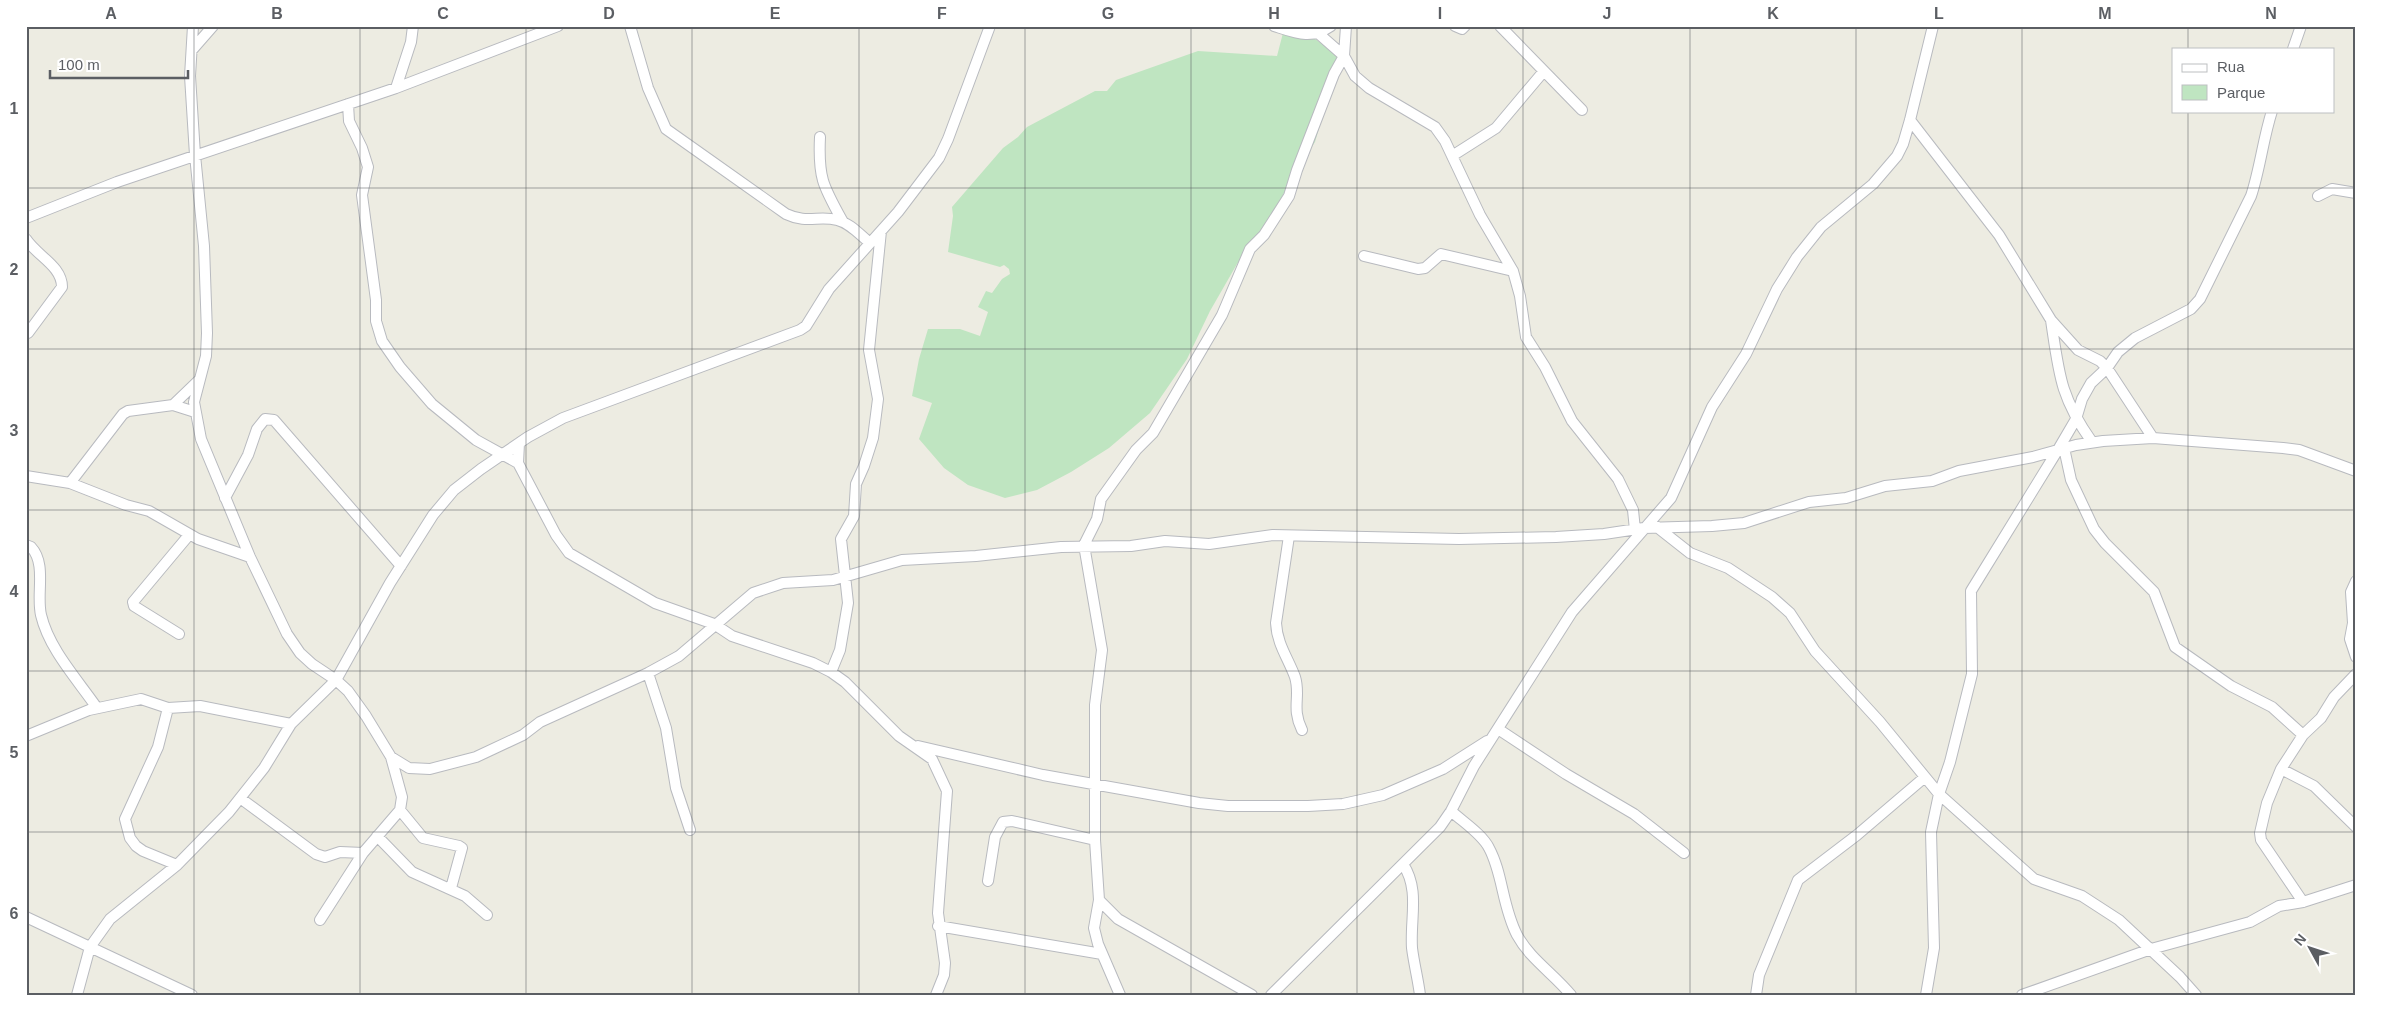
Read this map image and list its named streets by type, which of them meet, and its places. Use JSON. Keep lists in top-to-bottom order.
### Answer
{
  "legend": ["Rua", "Parque"],
  "scale_bar": "100 m",
  "north": "top left",
  "grid": {
    "columns": [
      "A",
      "B",
      "C",
      "D",
      "E",
      "F",
      "G",
      "H",
      "I",
      "J",
      "K",
      "L",
      "M",
      "N"
    ],
    "rows": [
      "1",
      "2",
      "3",
      "4",
      "5",
      "6"
    ]
  }
}
